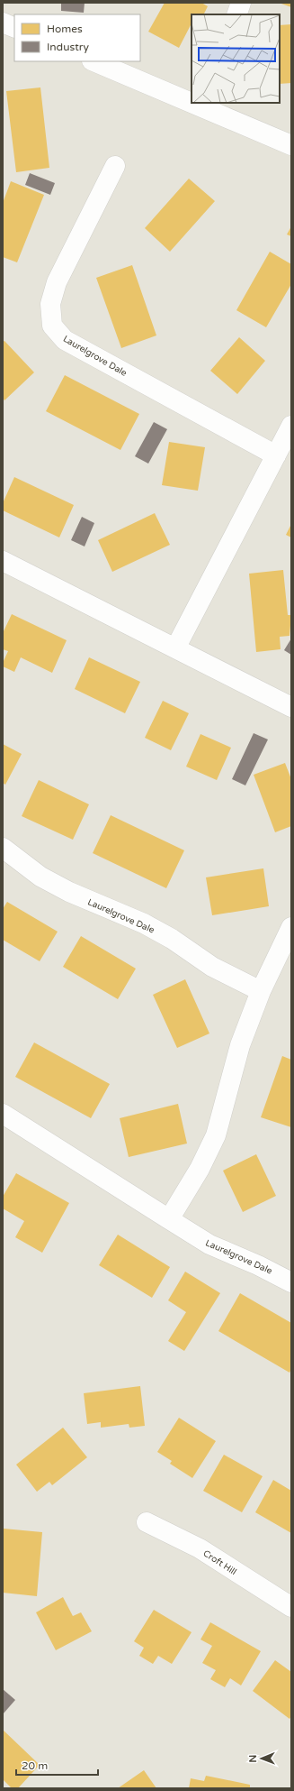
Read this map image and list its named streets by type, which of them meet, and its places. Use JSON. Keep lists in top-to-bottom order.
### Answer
{
  "streets": {
    "street": ["Laurelgrove Dale", "Croft Hill"]
  },
  "legend": ["Homes", "Industry"],
  "scale_bar": "20 m",
  "north": "left"
}
